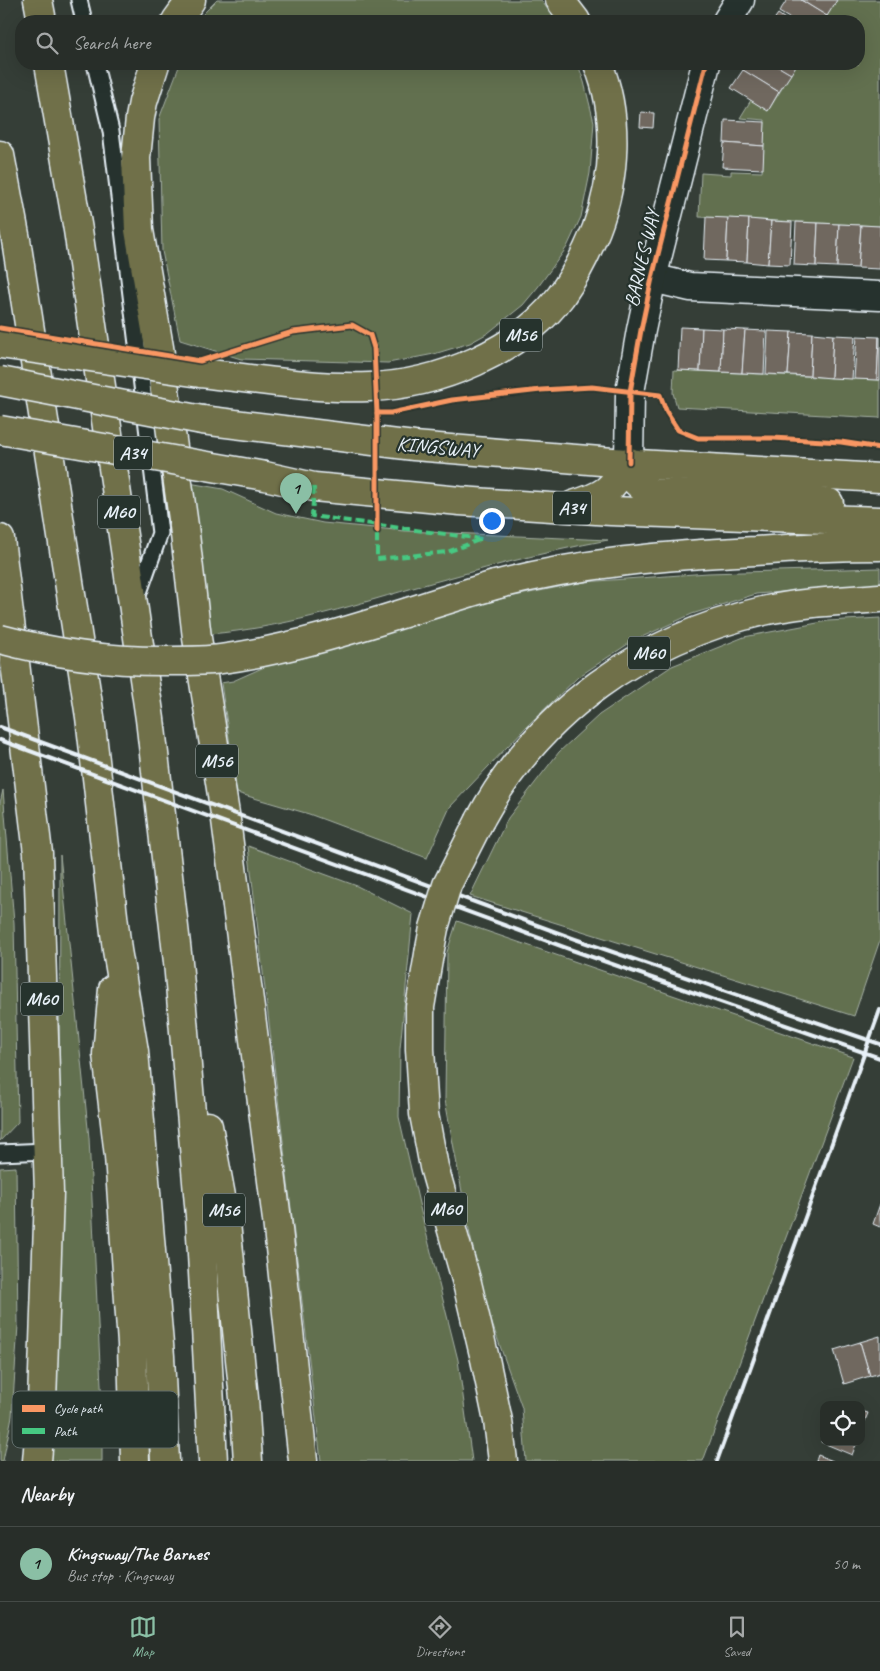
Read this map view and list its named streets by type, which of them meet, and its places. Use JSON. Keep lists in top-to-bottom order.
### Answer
{
  "streets": {
    "highway": [
      "M56",
      "KINGSWAY",
      "A34",
      "M60"
    ],
    "street": ["BARNES WAY"]
  },
  "crossings": [
    ["BARNES WAY", "KINGSWAY"],
    ["M56", "M60"]
  ],
  "legend": ["Cycle path", "Path"],
  "page": {
    "search": "Search here",
    "pins": "1",
    "heading": "Nearby",
    "list": [
      {
        "mark": "1",
        "name": "Kingsway/The Barnes",
        "note": "Bus stop · Kingsway",
        "value": "50 m"
      }
    ],
    "nav": ["Map", "Directions", "Saved"]
  }
}
